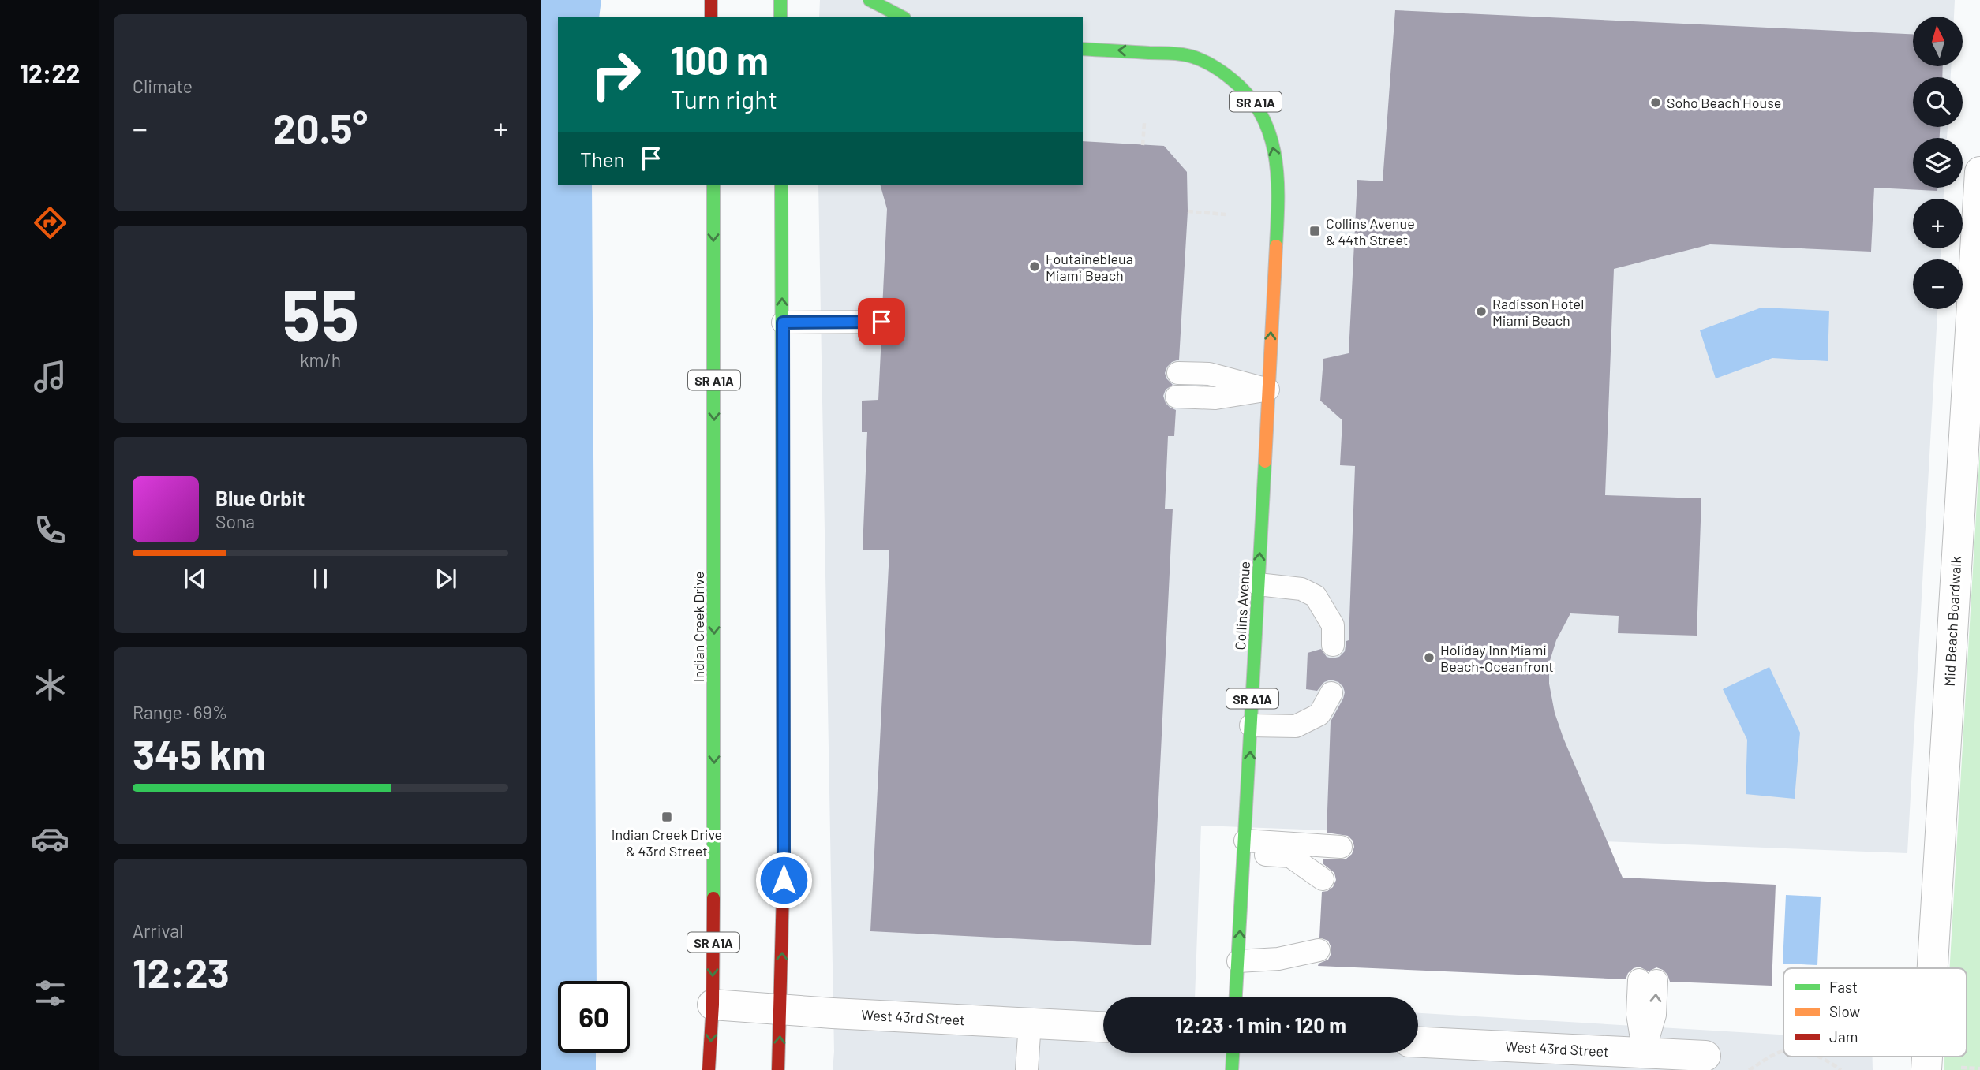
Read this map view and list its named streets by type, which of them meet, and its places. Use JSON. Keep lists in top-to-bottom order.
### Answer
{
  "streets": {
    "main road": ["SR A1A", "Collins Avenue", "Indian Creek Drive"],
    "street": ["Mid Beach Boardwalk", "West 43rd Street"]
  },
  "crossings": [
    ["Indian Creek Drive", "West 43rd Street"]
  ],
  "one_way": ["Collins Avenue"],
  "places": {
    "other": [
      "Soho Beach House",
      "Foutainebleua Miami Beach",
      "Radisson Hotel Miami Beach",
      "Holiday Inn Miami Beach-Oceanfront"
    ],
    "transit": ["Collins Avenue & 44th Street", "Indian Creek Drive & 43rd Street"]
  },
  "legend": ["Fast", "Slow", "Jam"],
  "north": "top",
  "page": {
    "tabs": "12:22",
    "tile": [
      "Climate",
      ["55", "km/h"],
      ["Range · 69%", "345 km"],
      ["Arrival", "12:23"]
    ],
    "map_buttons": ["+", "−"],
    "turn": ["100 m", "Turn right"],
    "heat": ["−", "20.5°", "+"],
    "then": "Then",
    "song": ["Blue Orbit", "Sona"],
    "limit": "60",
    "trip": "12:23 · 1 min · 120 m"
  }
}
